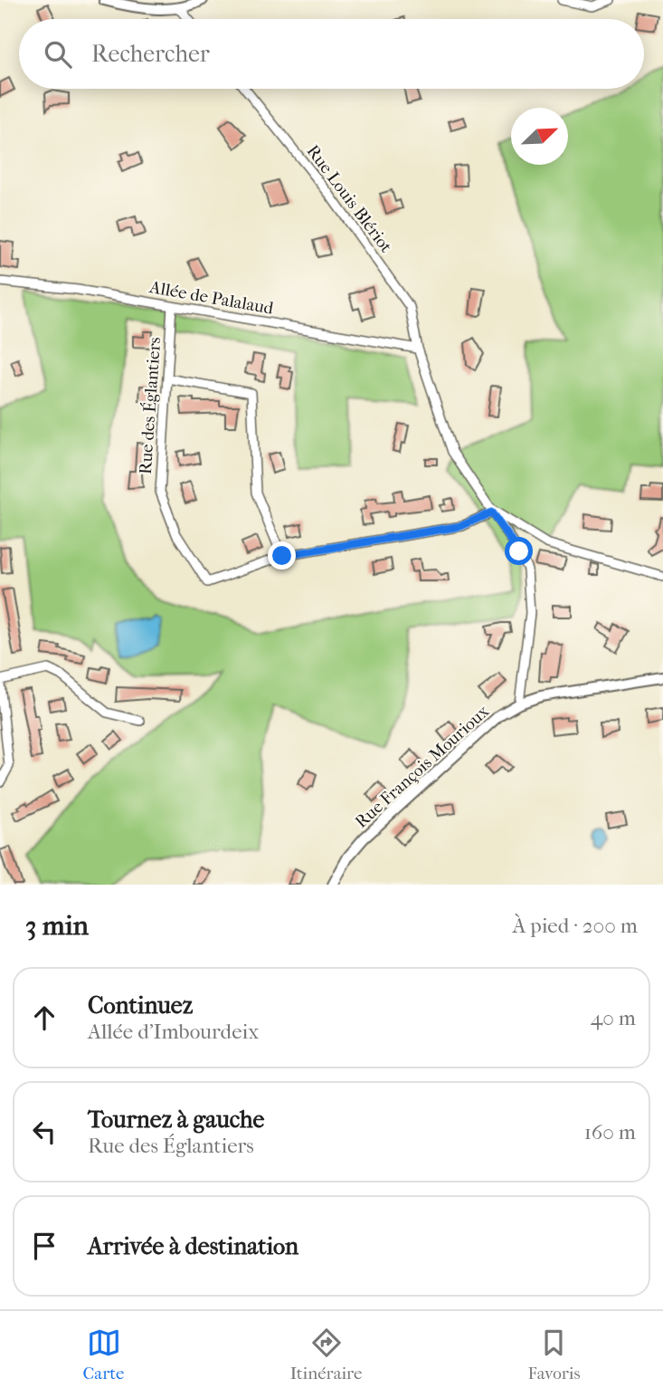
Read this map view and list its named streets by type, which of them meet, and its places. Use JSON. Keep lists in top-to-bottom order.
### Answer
{
  "streets": {
    "street": [
      "Rue Louis Blériot",
      "Allée de Palalaud",
      "Rue des Églantiers",
      "Rue François Mourioux"
    ]
  },
  "crossings": [
    ["Rue Louis Blériot", "Allée de Palalaud"],
    ["Rue Louis Blériot", "Rue des Églantiers"],
    ["Rue Louis Blériot", "Rue François Mourioux"],
    ["Allée de Palalaud", "Rue des Églantiers"]
  ],
  "north": "top right",
  "page": {
    "search": "Rechercher",
    "heading": ["3 min", "À pied · 200 m"],
    "list": [
      ["Continuez", "Allée d'Imbourdeix", "40 m"],
      ["Tournez à gauche", "Rue des Églantiers", "160 m"],
      "Arrivée à destination"
    ],
    "nav": ["Carte", "Itinéraire", "Favoris"]
  }
}
